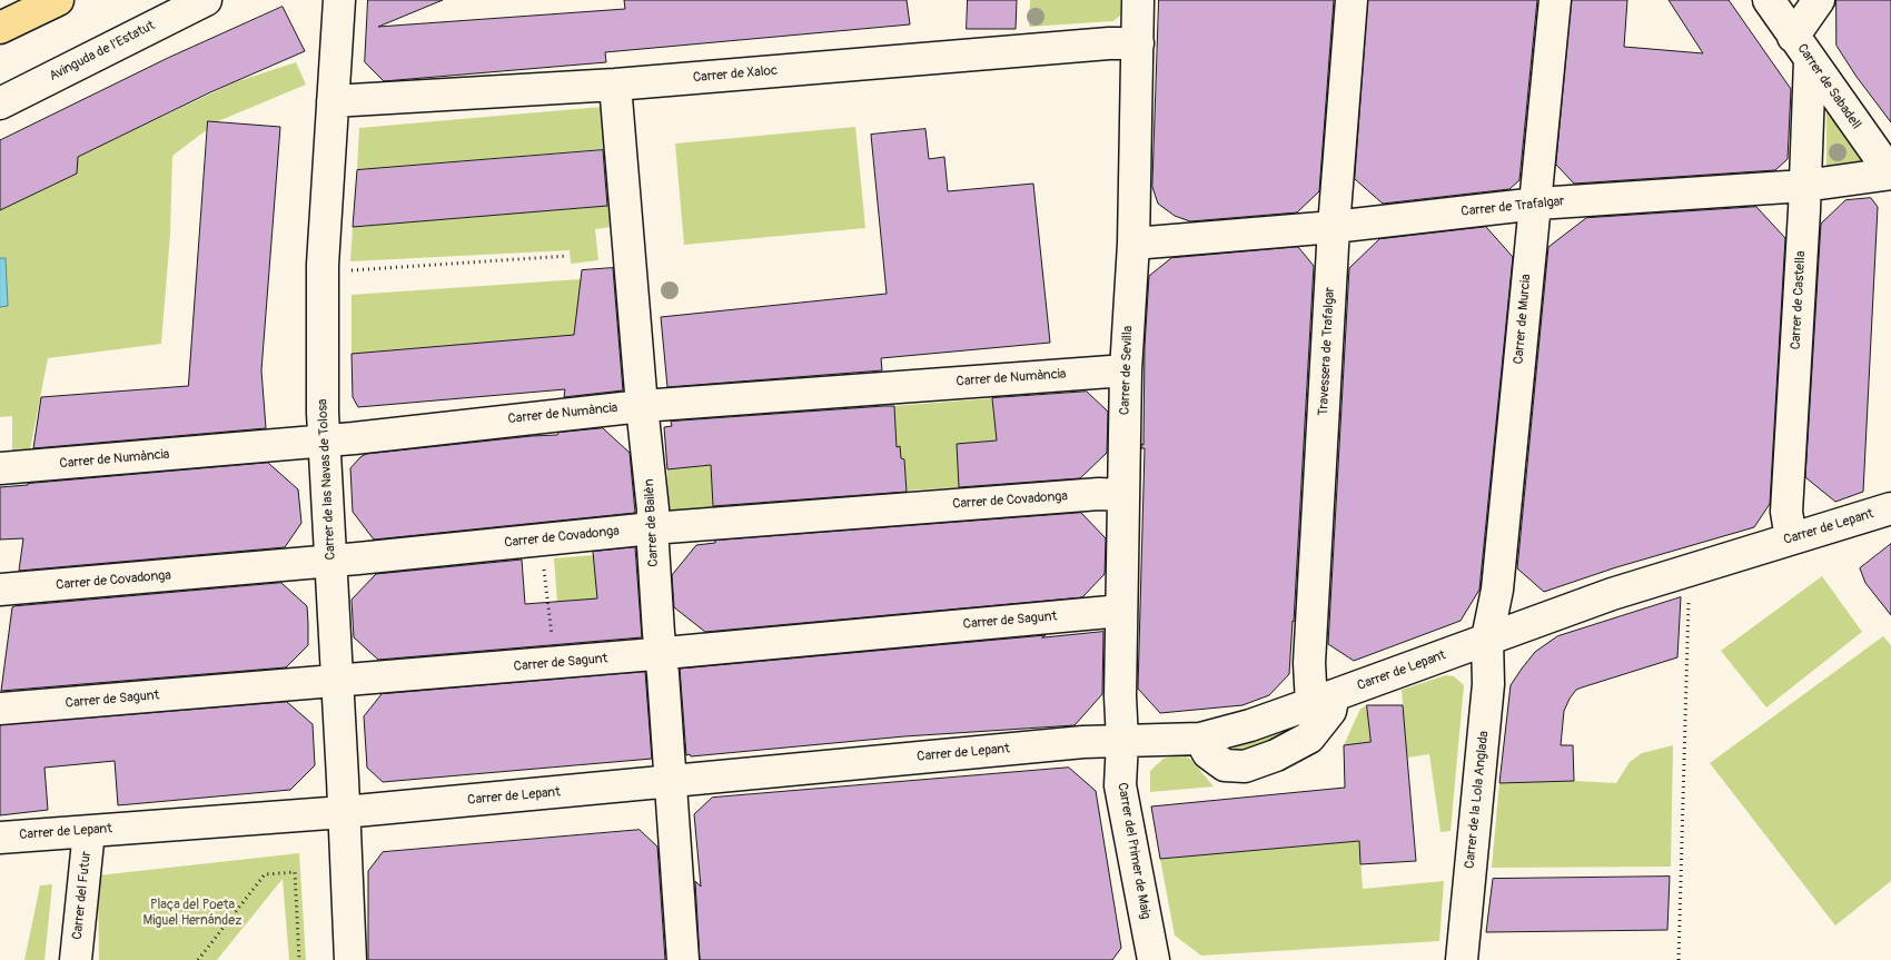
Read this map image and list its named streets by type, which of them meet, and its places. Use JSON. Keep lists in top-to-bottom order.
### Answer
{
  "streets": {
    "street": [
      "Avinguda de l'Estatut",
      "Carrer de Xaloc",
      "Carrer de Sabadell",
      "Carrer de Trafalgar",
      "Carrer de Castella",
      "Carrer de Murcia",
      "Travessera de Trafalgar",
      "Carrer de Sevilla",
      "Carrer de Numància",
      "Carrer de las Navas de Tolosa",
      "Carrer de Covadonga",
      "Carrer de Bailèn",
      "Carrer de Lepant",
      "Carrer de Sagunt",
      "Carrer de la Lola Anglada",
      "Carrer del Primer de Maig",
      "Carrer del Futur"
    ]
  },
  "crossings": [
    ["Carrer de Xaloc", "Carrer de Sevilla"],
    ["Carrer de Xaloc", "Carrer de las Navas de Tolosa"],
    ["Carrer de Xaloc", "Carrer de Bailèn"],
    ["Carrer de Sabadell", "Carrer de Trafalgar"],
    ["Carrer de Sabadell", "Carrer de Castella"],
    ["Carrer de Trafalgar", "Carrer de Castella"],
    ["Carrer de Trafalgar", "Carrer de Murcia"],
    ["Carrer de Trafalgar", "Travessera de Trafalgar"],
    ["Carrer de Trafalgar", "Carrer de Sevilla"],
    ["Carrer de Castella", "Carrer de Lepant"],
    ["Carrer de Murcia", "Carrer de Lepant"],
    ["Carrer de Murcia", "Carrer de la Lola Anglada"],
    ["Travessera de Trafalgar", "Carrer de Lepant"],
    ["Carrer de Sevilla", "Carrer de Numància"],
    ["Carrer de Sevilla", "Carrer de Covadonga"],
    ["Carrer de Sevilla", "Carrer de Lepant"],
    ["Carrer de Sevilla", "Carrer de Sagunt"],
    ["Carrer de Sevilla", "Carrer del Primer de Maig"],
    ["Carrer de Numància", "Carrer de las Navas de Tolosa"],
    ["Carrer de Numància", "Carrer de Bailèn"],
    ["Carrer de las Navas de Tolosa", "Carrer de Covadonga"],
    ["Carrer de las Navas de Tolosa", "Carrer de Lepant"],
    ["Carrer de las Navas de Tolosa", "Carrer de Sagunt"],
    ["Carrer de Covadonga", "Carrer de Bailèn"],
    ["Carrer de Bailèn", "Carrer de Lepant"],
    ["Carrer de Bailèn", "Carrer de Sagunt"],
    ["Carrer de Lepant", "Carrer de la Lola Anglada"],
    ["Carrer de Lepant", "Carrer del Primer de Maig"],
    ["Carrer de Lepant", "Carrer del Futur"]
  ],
  "parks": ["Plaça del Poeta Miguel Hernández"]
}
